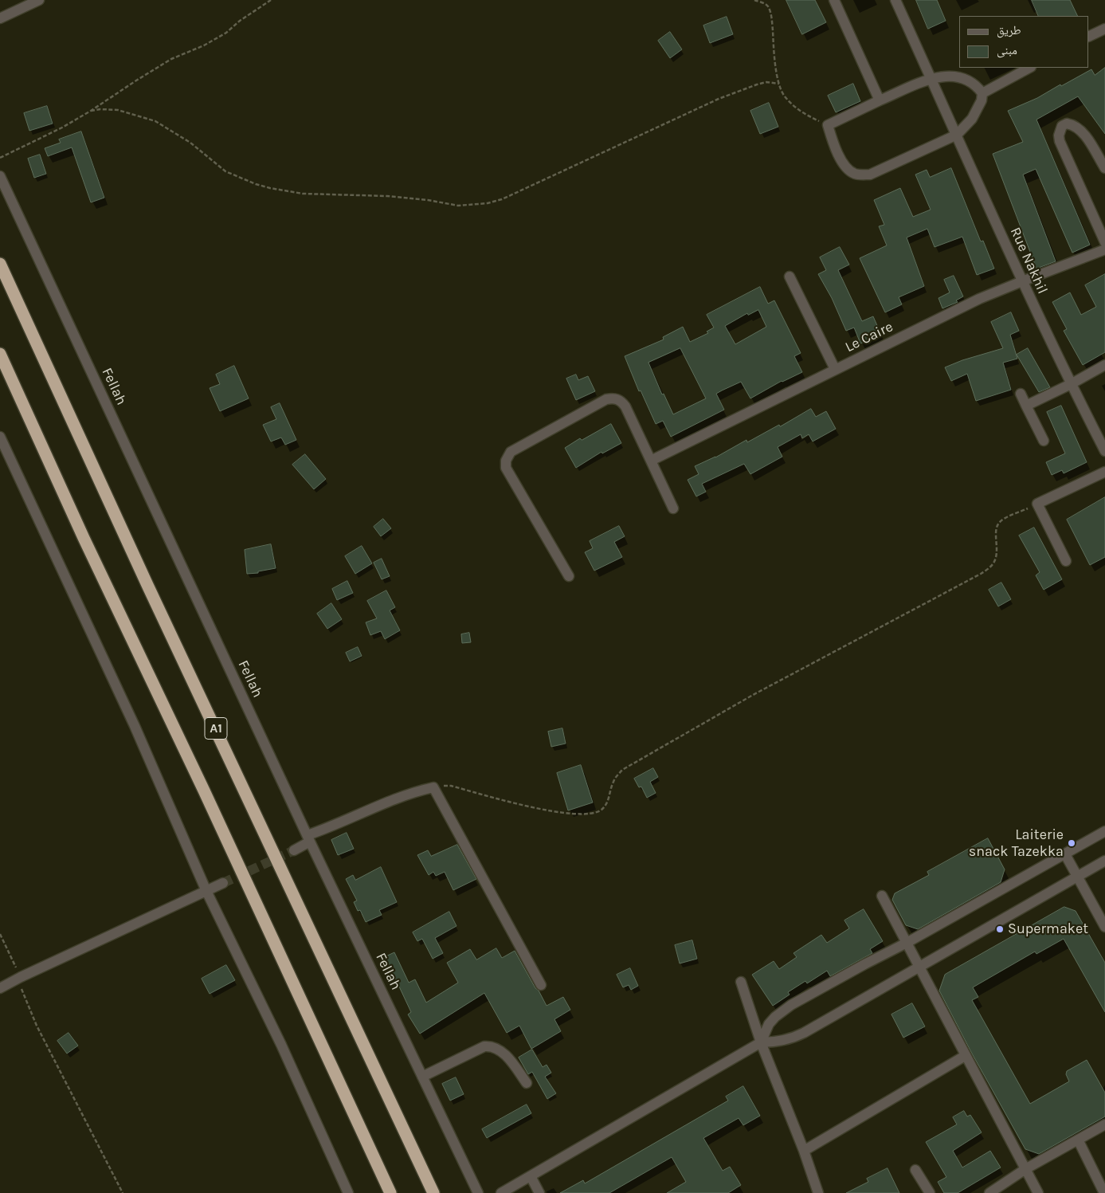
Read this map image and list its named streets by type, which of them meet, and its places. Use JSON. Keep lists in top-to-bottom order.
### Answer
{
  "streets": {
    "highway": ["A1"],
    "street": ["Rue Nakhil", "Le Caire", "Fellah"]
  },
  "crossings": [
    ["Rue Nakhil", "Le Caire"]
  ],
  "places": ["Laiterie snack Tazekka", "Supermaket"],
  "legend": ["طريق", "مبنى"]
}
